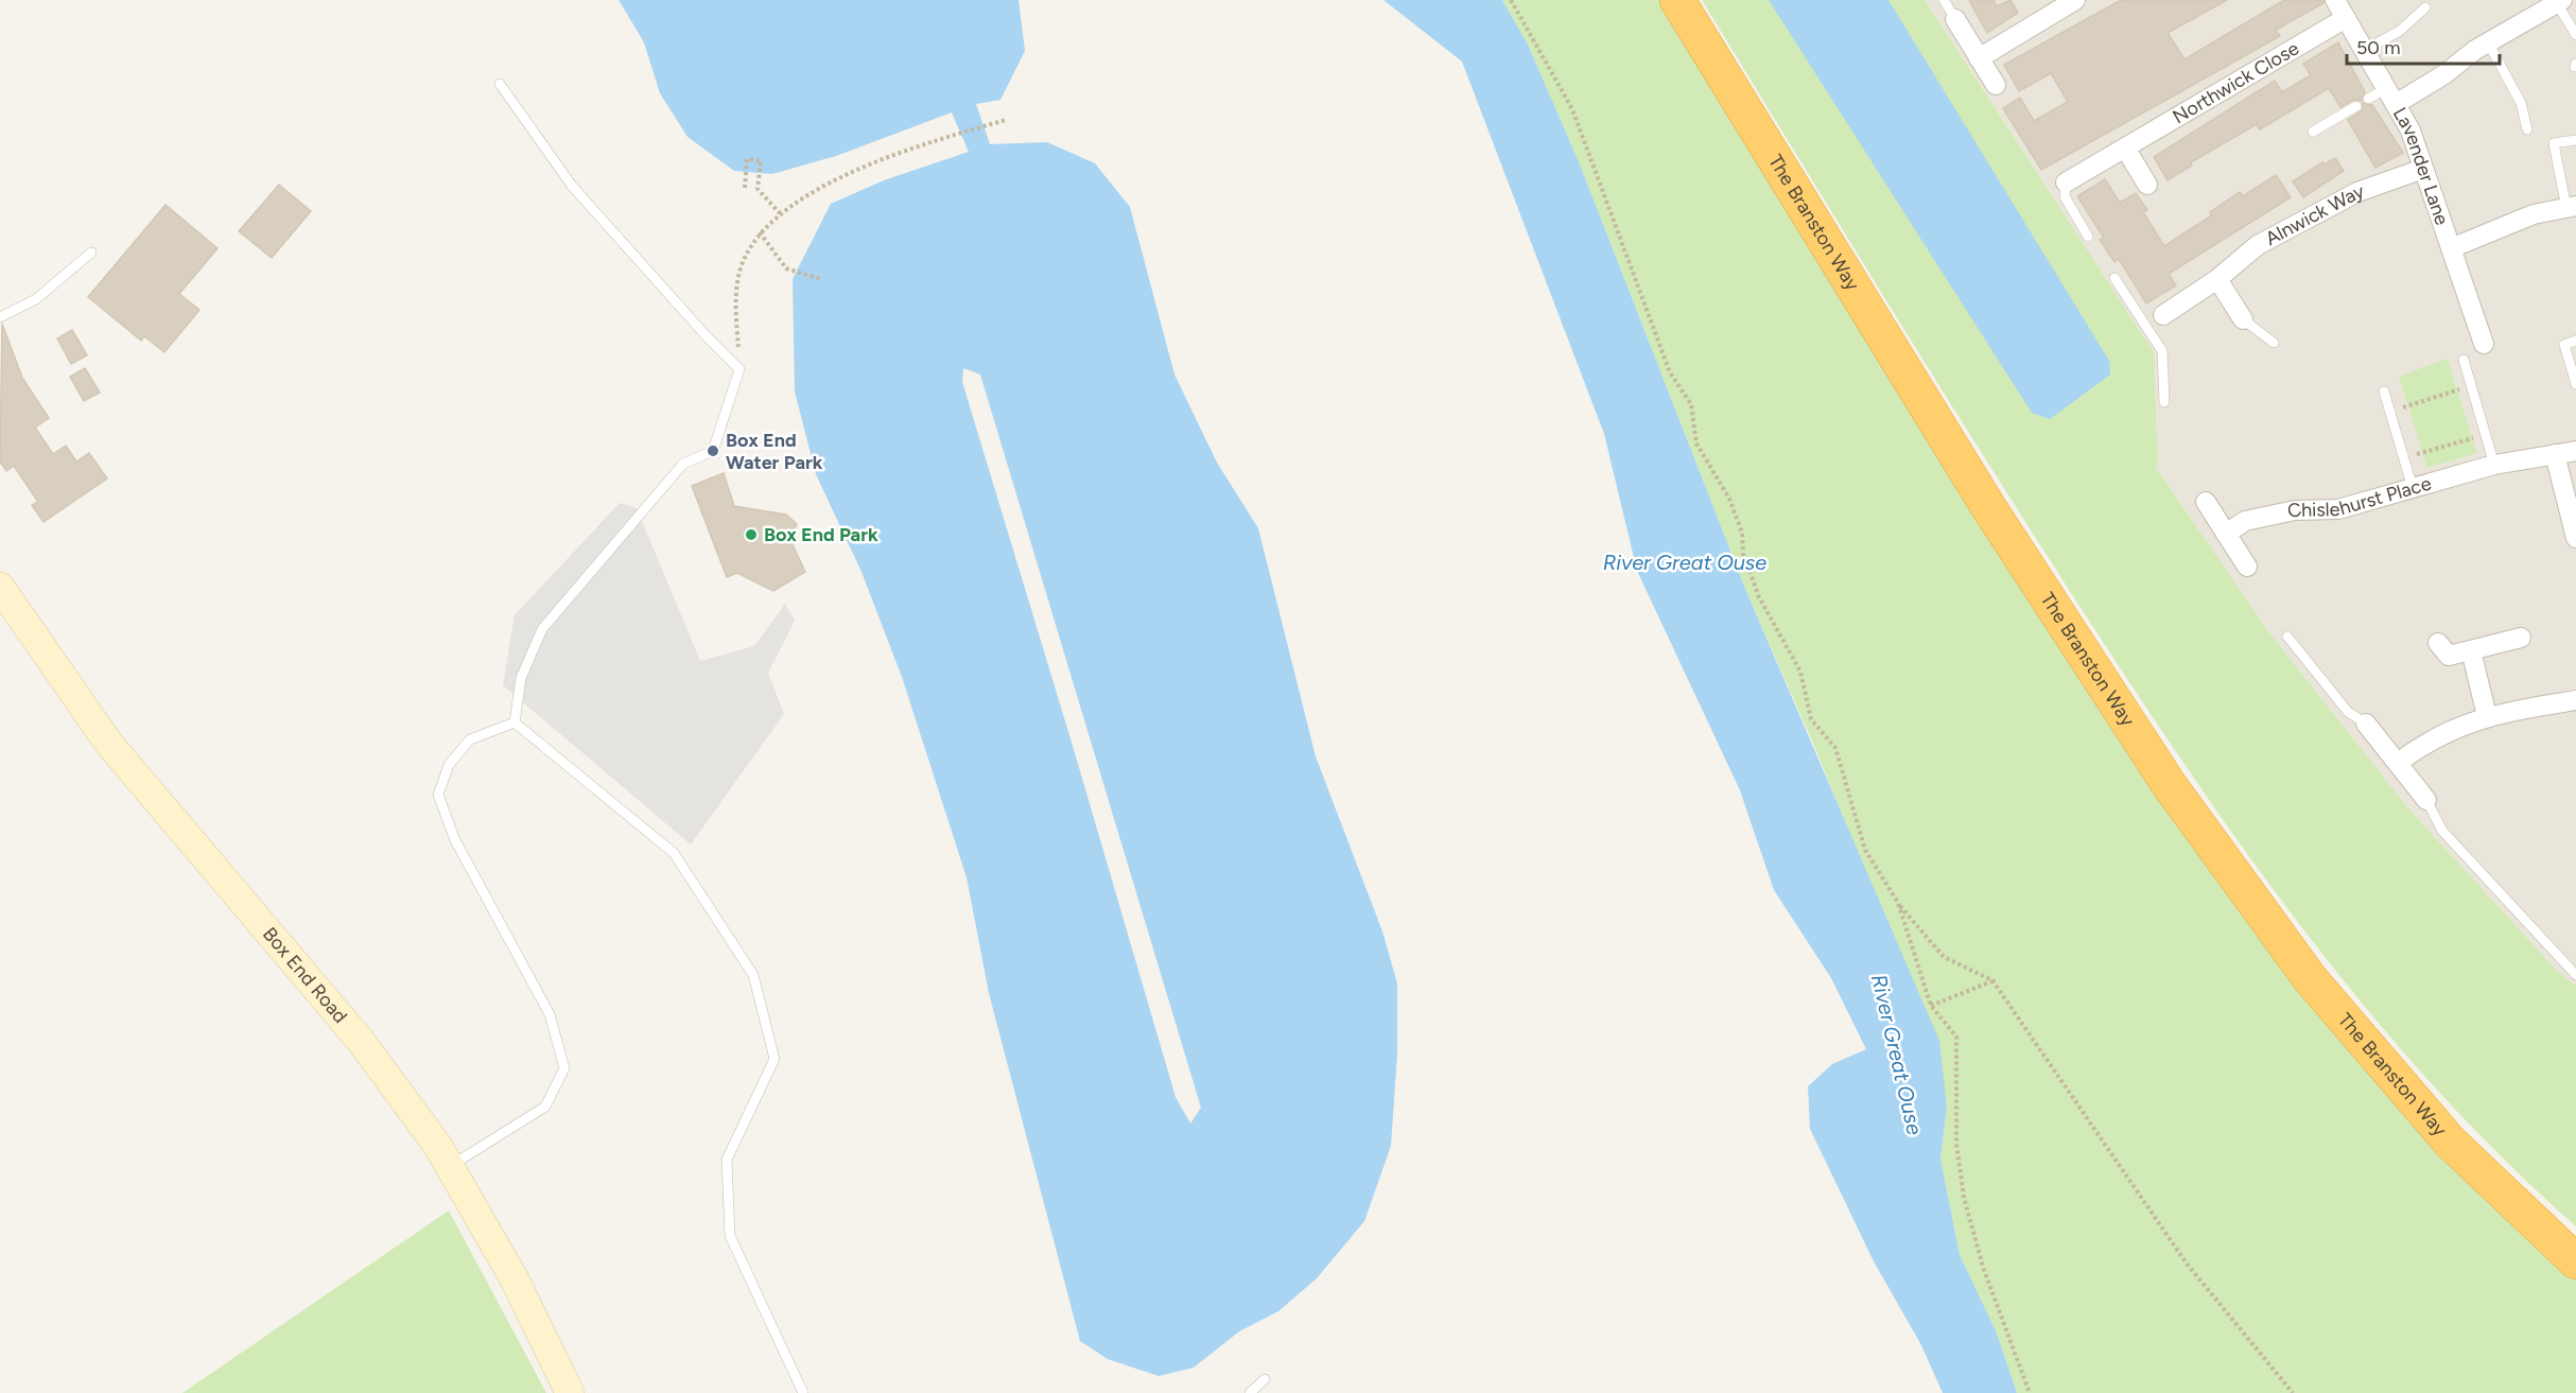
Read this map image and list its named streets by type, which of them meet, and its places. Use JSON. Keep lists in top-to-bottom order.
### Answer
{
  "streets": {
    "highway": ["The Branston Way"],
    "street": [
      "Northwick Close",
      "Lavender Lane",
      "Alnwick Way",
      "Chislehurst Place",
      "Box End Road"
    ]
  },
  "crossings": [
    ["Northwick Close", "Lavender Lane"],
    ["Lavender Lane", "Alnwick Way"]
  ],
  "water": ["River Great Ouse"],
  "places": ["Box End Water Park", "Box End Park"],
  "scale_bar": "50 m"
}
